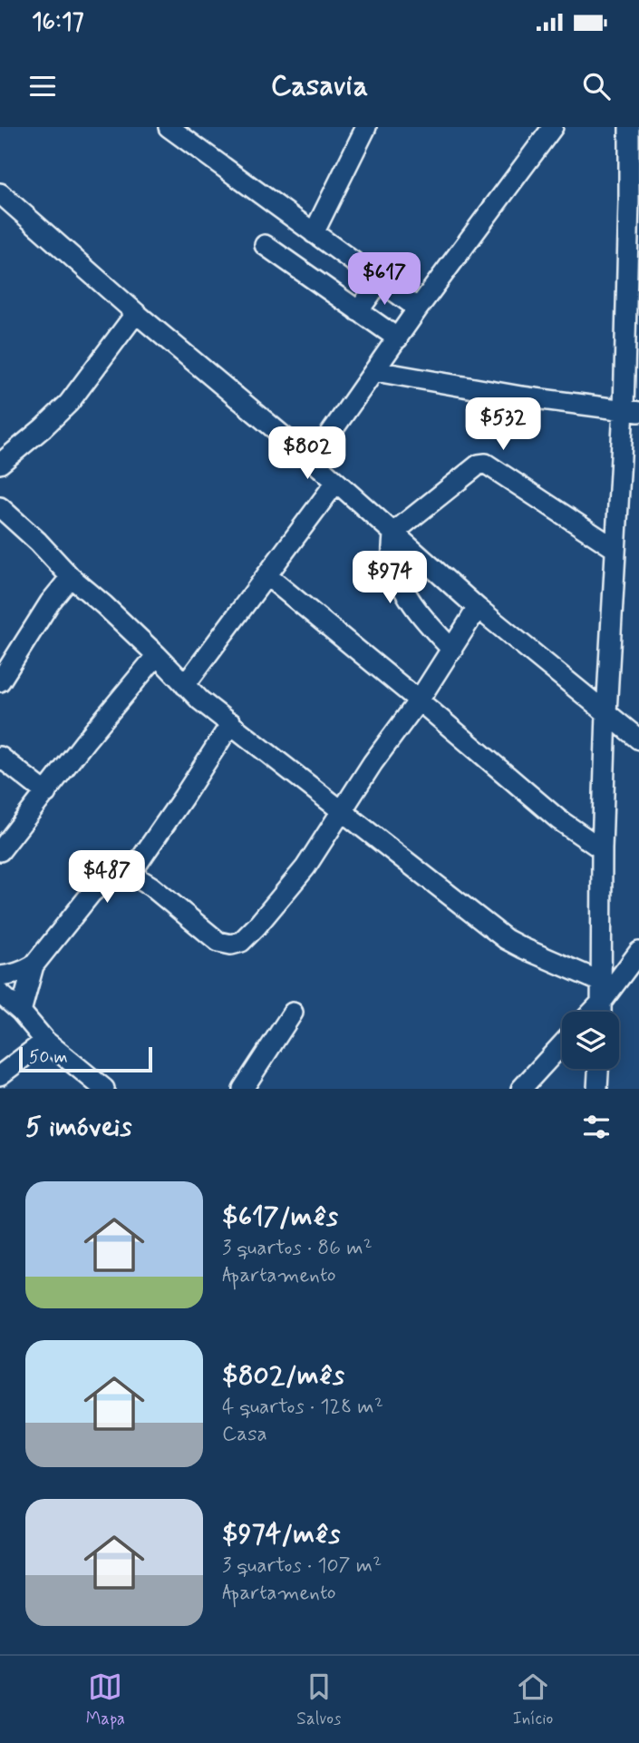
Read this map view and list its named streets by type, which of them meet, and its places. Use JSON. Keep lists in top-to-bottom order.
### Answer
{
  "scale_bar": "50 m",
  "page": {
    "status": "16:17",
    "header": "Casavia",
    "price": [
      "$617",
      "$532",
      "$802",
      "$974",
      "$487"
    ],
    "scale": "50 m",
    "heading": "5 imóveis",
    "list": [
      {
        "name": "$617/mês",
        "note": "3 quartos · 86 m² · Apartamento"
      },
      {
        "name": "$802/mês",
        "note": "4 quartos · 128 m² · Casa"
      },
      {
        "name": "$974/mês",
        "note": "3 quartos · 107 m² · Apartamento"
      }
    ],
    "tabs": ["Mapa", "Salvos", "Início"]
  }
}
